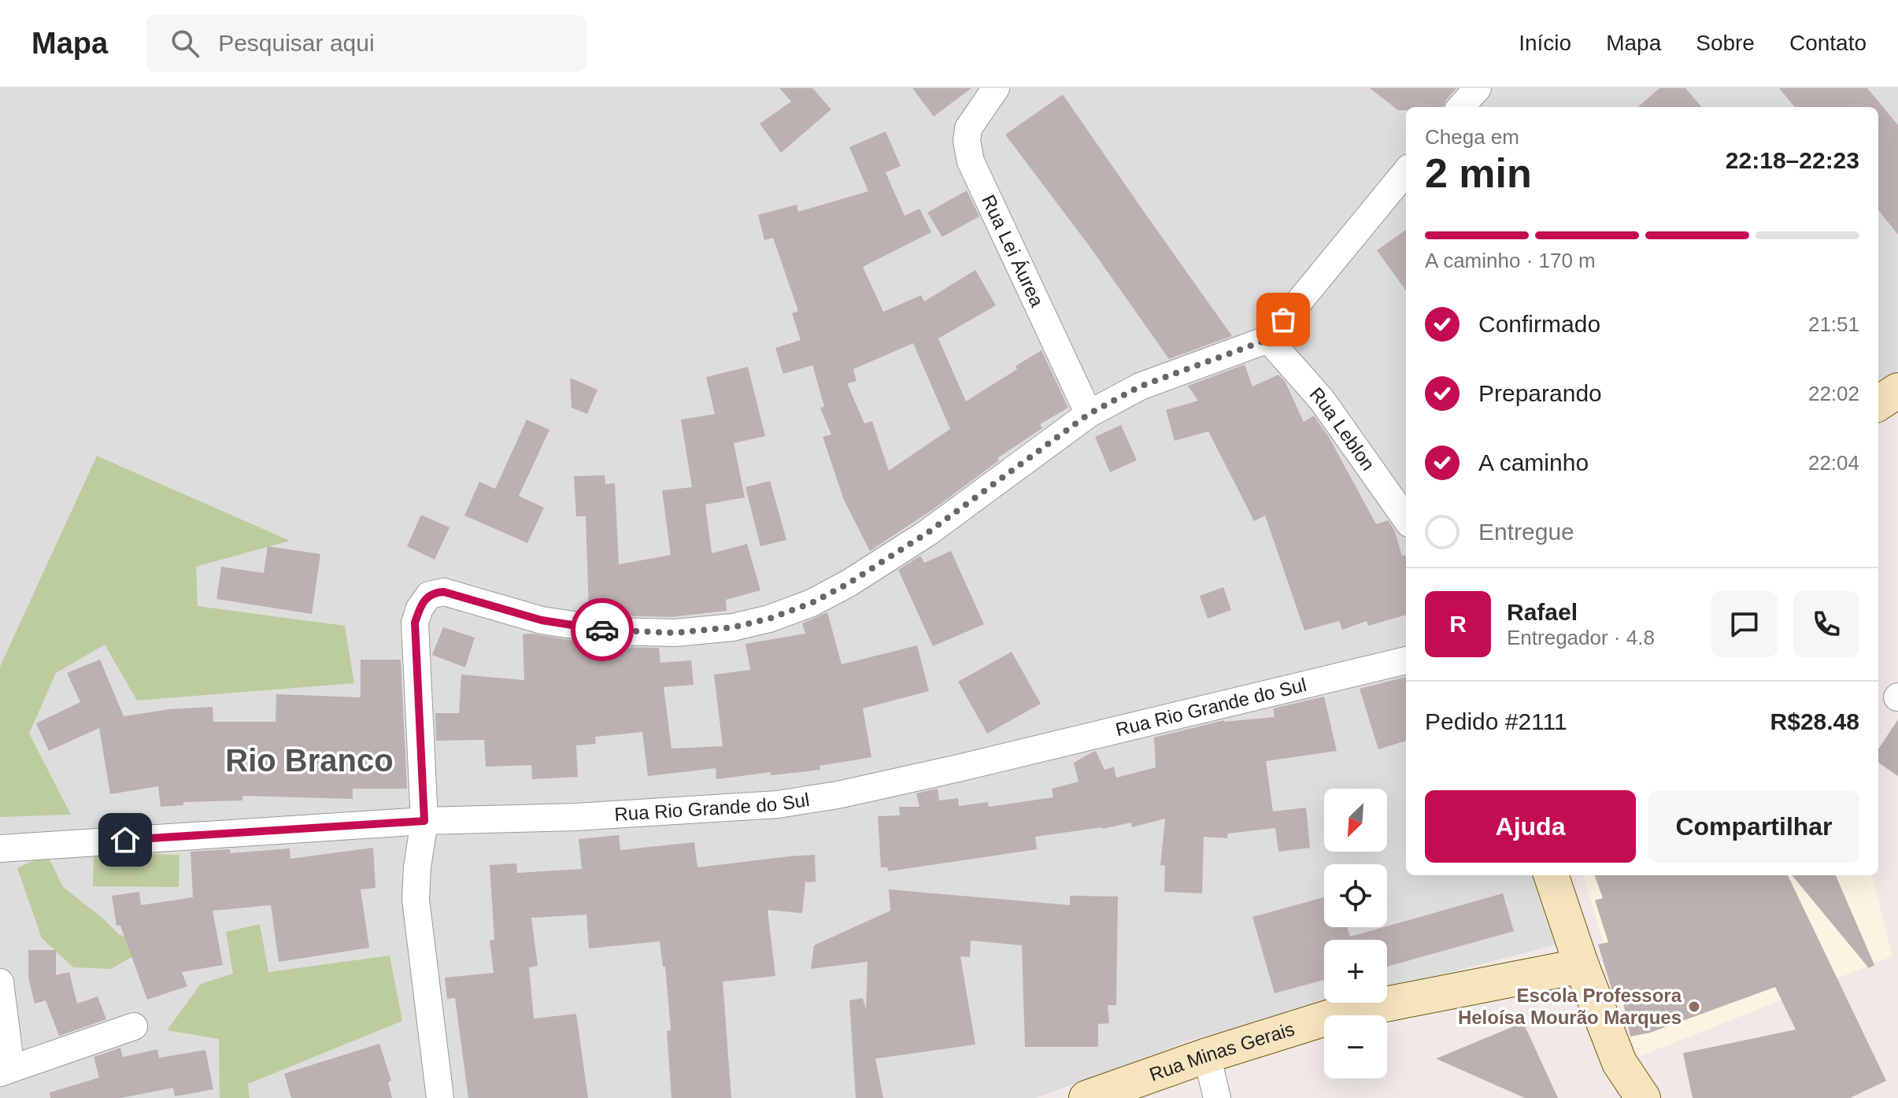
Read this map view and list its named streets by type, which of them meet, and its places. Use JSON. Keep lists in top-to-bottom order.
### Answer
{
  "streets": {
    "street": [
      "Rua Lei Áurea",
      "Rua Leblon",
      "Rua Rio Grande do Sul",
      "Rua Minas Gerais"
    ]
  },
  "districts": ["Rio Branco"],
  "places": ["Escola Professora Heloísa Mourão Marques"],
  "north": "bottom left",
  "page": {
    "header": "Mapa",
    "search": "Pesquisar aqui",
    "nav": [
      "Início",
      "Mapa",
      "Sobre",
      "Contato"
    ],
    "heading": ["2 min", "Chega em", "22:18–22:23"],
    "panel": [
      "Rafael",
      "Entregador · 4.8",
      "Pedido #2111",
      "R$28.48"
    ],
    "bar": "A caminho · 170 m",
    "list": [
      ["Confirmado", "21:51"],
      ["Preparando", "22:02"],
      ["A caminho", "22:04"],
      "Entregue"
    ],
    "round": "R",
    "buttons": ["Ajuda", "Compartilhar"],
    "map_buttons": ["+", "−"]
  }
}
